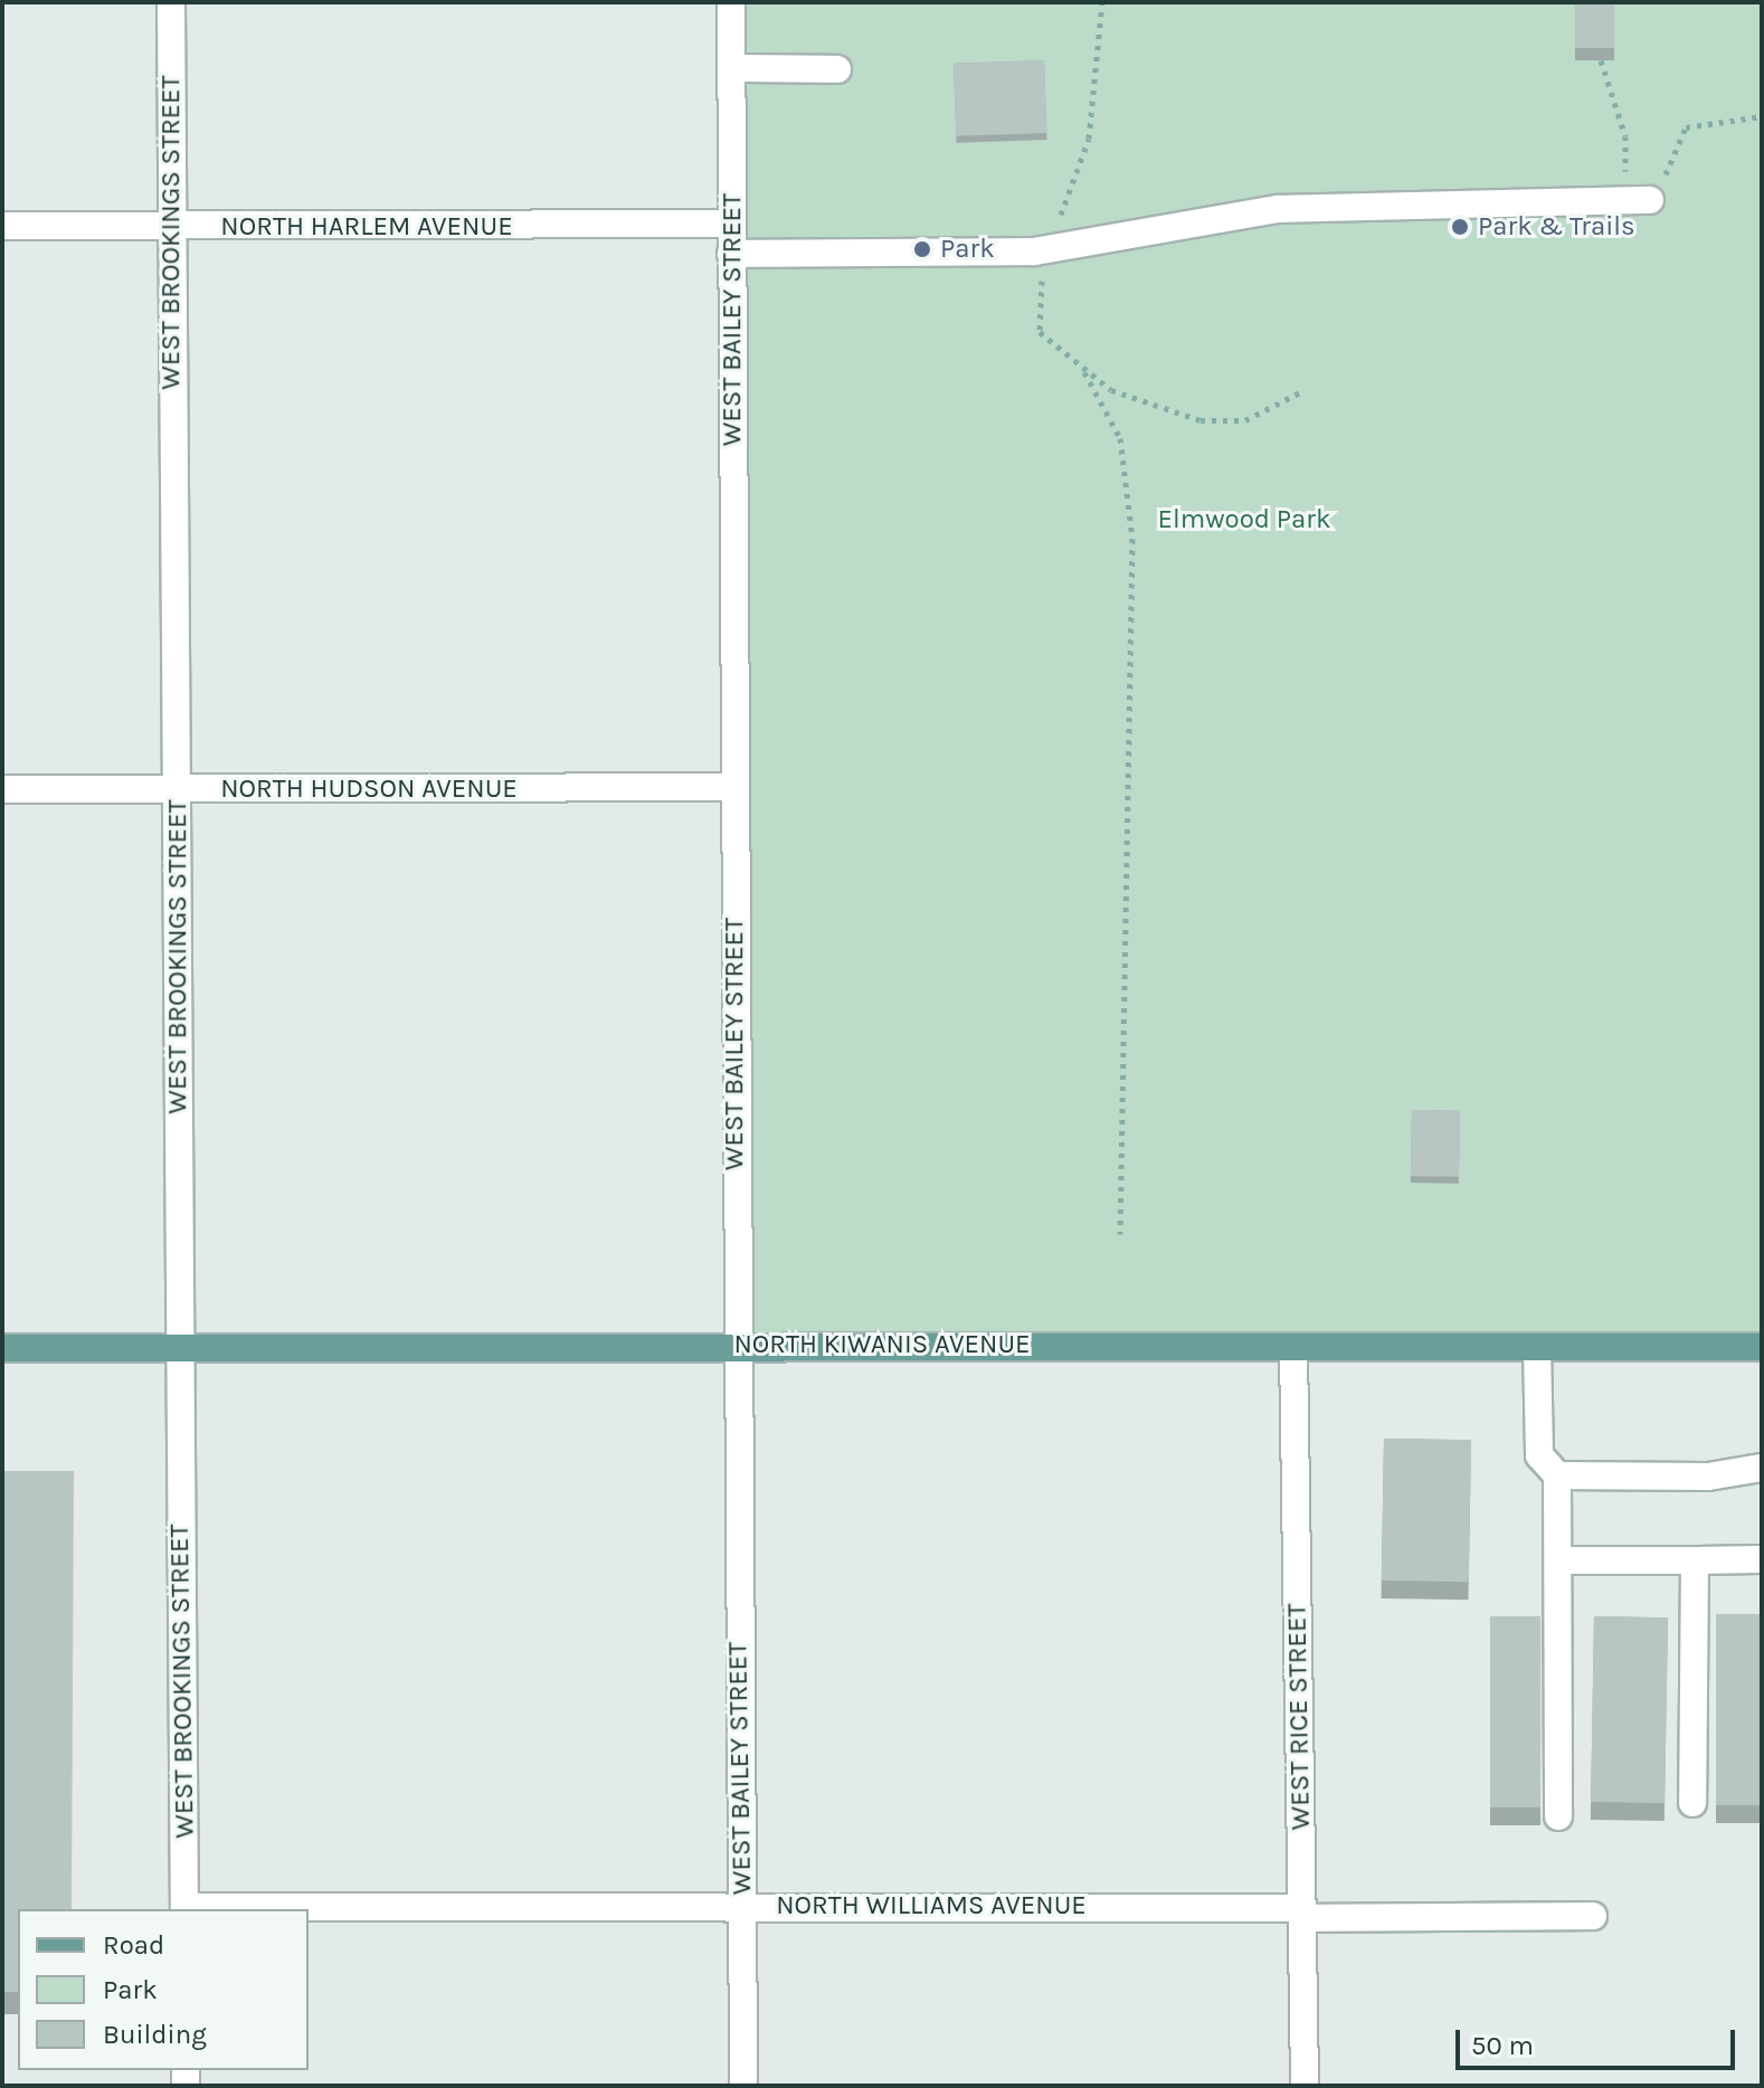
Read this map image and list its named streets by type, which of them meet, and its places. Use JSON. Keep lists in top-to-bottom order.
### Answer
{
  "streets": {
    "main road": ["NORTH KIWANIS AVENUE"],
    "street": [
      "NORTH HARLEM AVENUE",
      "WEST BROOKINGS STREET",
      "WEST BAILEY STREET",
      "NORTH HUDSON AVENUE",
      "WEST RICE STREET",
      "NORTH WILLIAMS AVENUE"
    ]
  },
  "crossings": [
    ["NORTH HARLEM AVENUE", "WEST BROOKINGS STREET"],
    ["NORTH HARLEM AVENUE", "WEST BAILEY STREET"],
    ["WEST BROOKINGS STREET", "NORTH HUDSON AVENUE"],
    ["WEST BROOKINGS STREET", "NORTH KIWANIS AVENUE"],
    ["WEST BROOKINGS STREET", "NORTH WILLIAMS AVENUE"],
    ["WEST BAILEY STREET", "NORTH HUDSON AVENUE"],
    ["WEST BAILEY STREET", "NORTH KIWANIS AVENUE"],
    ["WEST BAILEY STREET", "NORTH WILLIAMS AVENUE"],
    ["NORTH KIWANIS AVENUE", "WEST RICE STREET"],
    ["WEST RICE STREET", "NORTH WILLIAMS AVENUE"]
  ],
  "parks": ["Elmwood Park"],
  "places": ["Park & Trails", "Park"],
  "legend": ["Road", "Park", "Building"],
  "scale_bar": "50 m"
}
